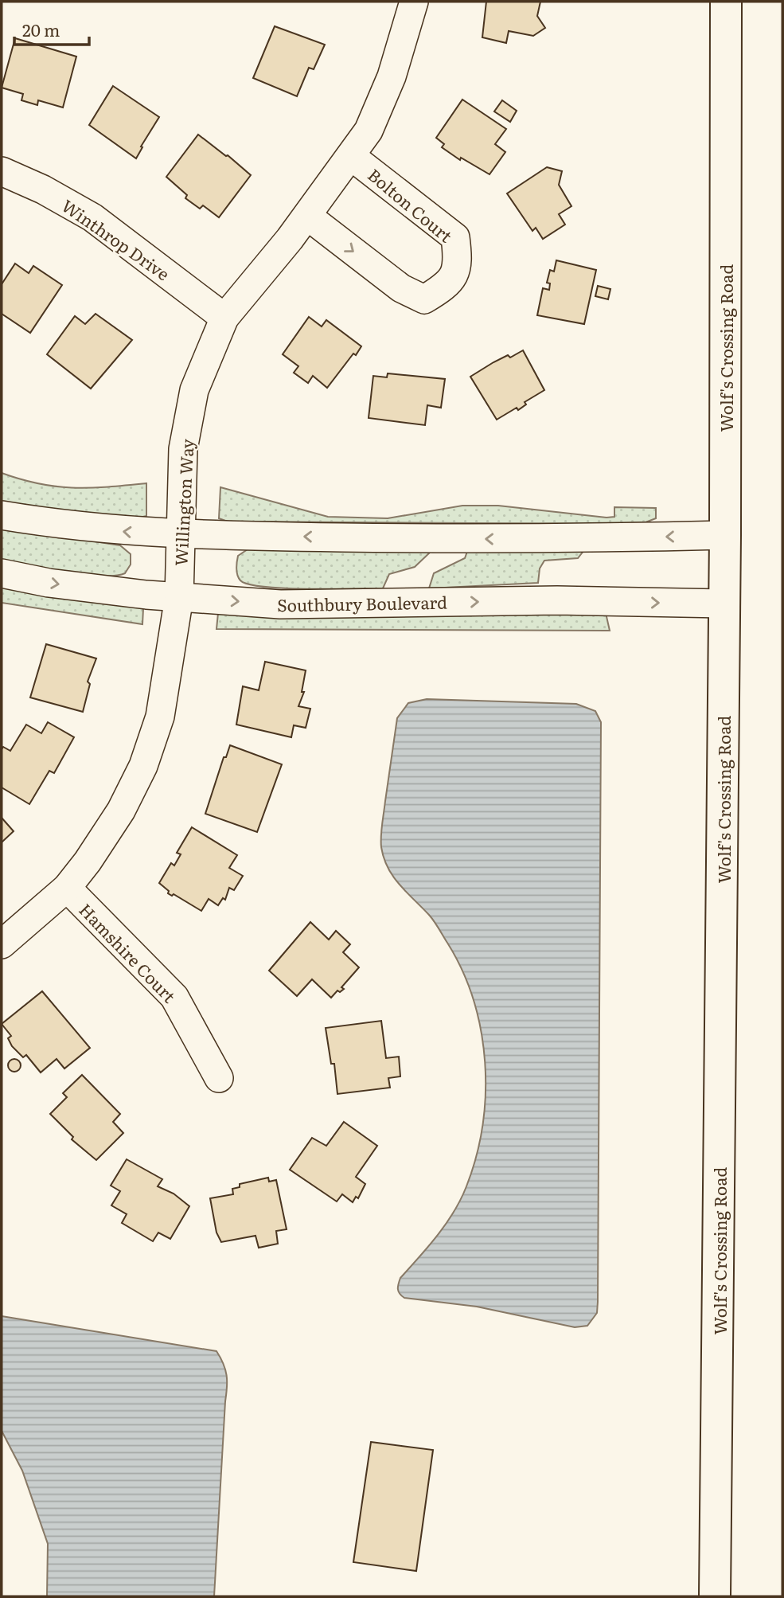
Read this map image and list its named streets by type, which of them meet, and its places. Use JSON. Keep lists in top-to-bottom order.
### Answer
{
  "streets": {
    "main road": ["Wolf's Crossing Road"],
    "street": [
      "Bolton Court",
      "Winthrop Drive",
      "Willington Way",
      "Southbury Boulevard",
      "Hamshire Court"
    ]
  },
  "crossings": [
    ["Bolton Court", "Willington Way"],
    ["Winthrop Drive", "Willington Way"],
    ["Wolf's Crossing Road", "Southbury Boulevard"],
    ["Willington Way", "Southbury Boulevard"],
    ["Willington Way", "Hamshire Court"]
  ],
  "scale_bar": "20 m"
}
